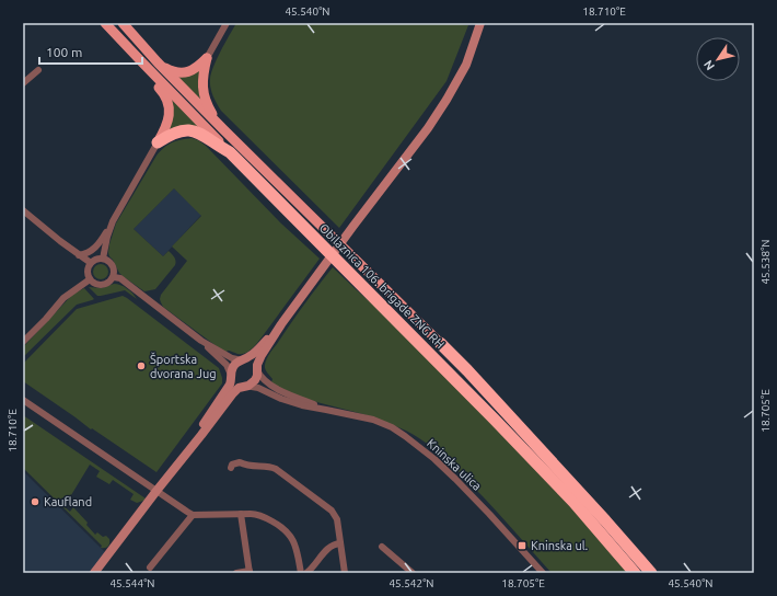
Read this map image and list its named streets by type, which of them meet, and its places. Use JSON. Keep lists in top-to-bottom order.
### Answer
{
  "streets": {
    "highway": ["Obilaznica 106. brigade ZNG RH"],
    "street": ["Kninska ulica"]
  },
  "places": {
    "other": ["Športska dvorana Jug", "Kaufland"],
    "transit": ["Kninska ul."]
  },
  "scale_bar": "100 m",
  "north": "bottom left",
  "coordinates": [
    "45.540°N",
    "18.710°E",
    "45.538°N",
    "18.705°E",
    "45.544°N",
    "45.542°N"
  ]
}
